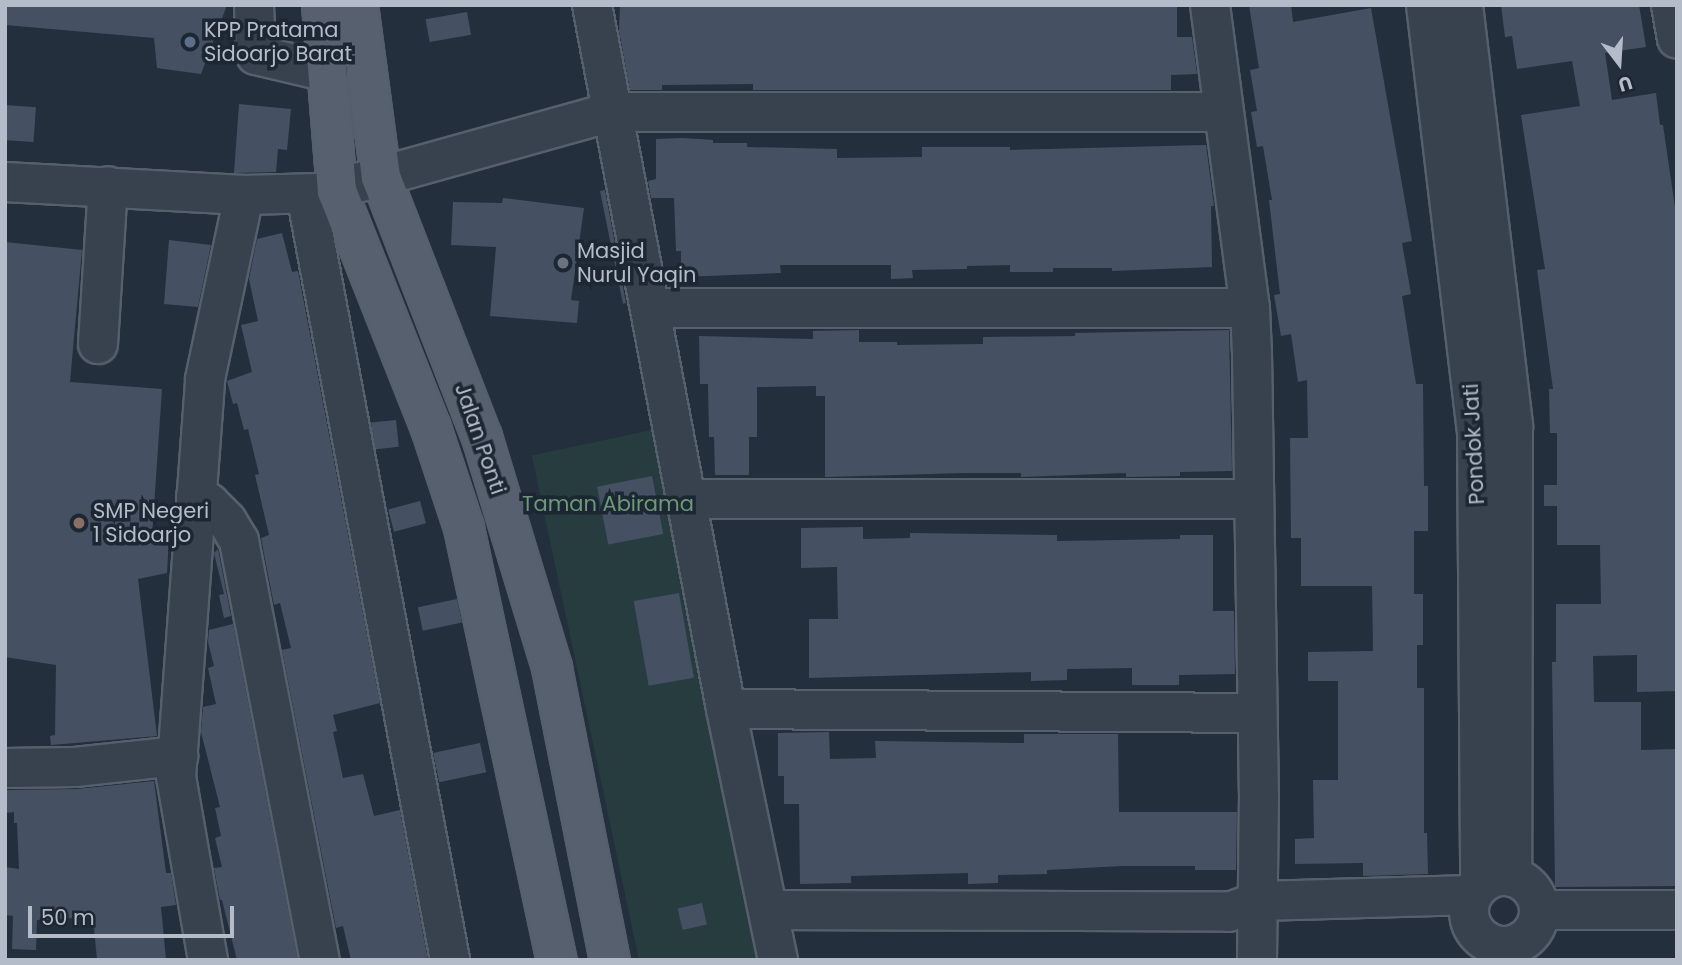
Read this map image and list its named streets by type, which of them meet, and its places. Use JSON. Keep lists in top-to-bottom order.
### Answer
{
  "streets": {
    "main road": ["Jalan Ponti"],
    "street": ["Pondok Jati"]
  },
  "parks": ["Taman Abirama"],
  "places": ["KPP Pratama Sidoarjo Barat", "Masjid Nurul Yaqin", "SMP Negeri 1 Sidoarjo"],
  "scale_bar": "50 m",
  "north": "bottom"
}
